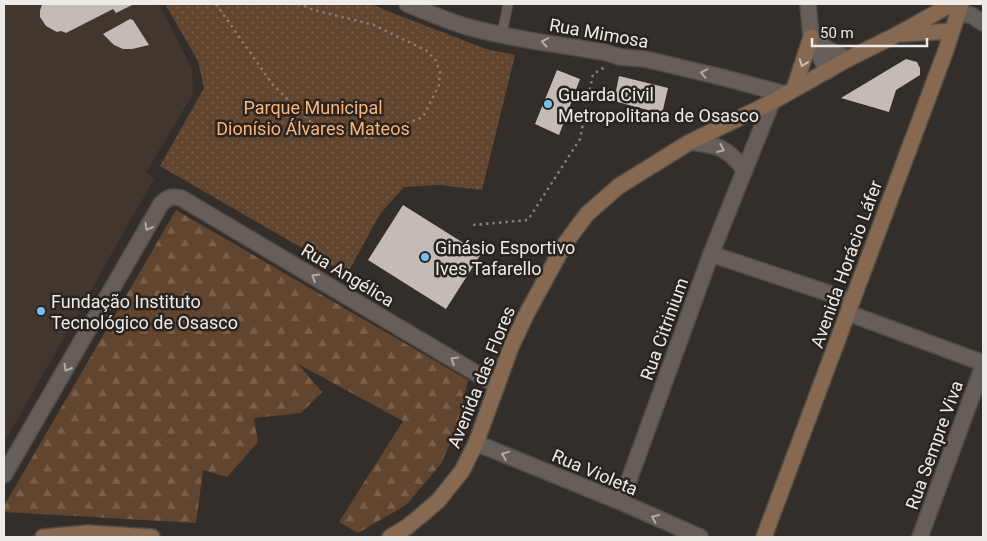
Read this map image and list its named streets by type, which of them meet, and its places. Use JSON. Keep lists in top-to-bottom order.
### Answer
{
  "streets": {
    "main road": ["Avenida Horácio Láfer", "Avenida das Flores"],
    "street": [
      "Rua Mimosa",
      "Rua Angélica",
      "Rua Citrinium",
      "Rua Sempre Viva",
      "Rua Violeta"
    ]
  },
  "crossings": [
    ["Rua Mimosa", "Avenida das Flores"],
    ["Avenida Horácio Láfer", "Avenida das Flores"],
    ["Rua Angélica", "Avenida das Flores"],
    ["Rua Citrinium", "Avenida das Flores"],
    ["Rua Citrinium", "Rua Violeta"],
    ["Avenida das Flores", "Rua Violeta"]
  ],
  "one_way": ["Rua Mimosa", "Rua Violeta"],
  "parks": ["Parque Municipal Dionísio Álvares Mateos"],
  "places": ["Guarda Civil Metropolitana de Osasco", "Ginásio Esportivo Ives Tafarello", "Fundação Instituto Tecnológico de Osasco"],
  "scale_bar": "50 m"
}
